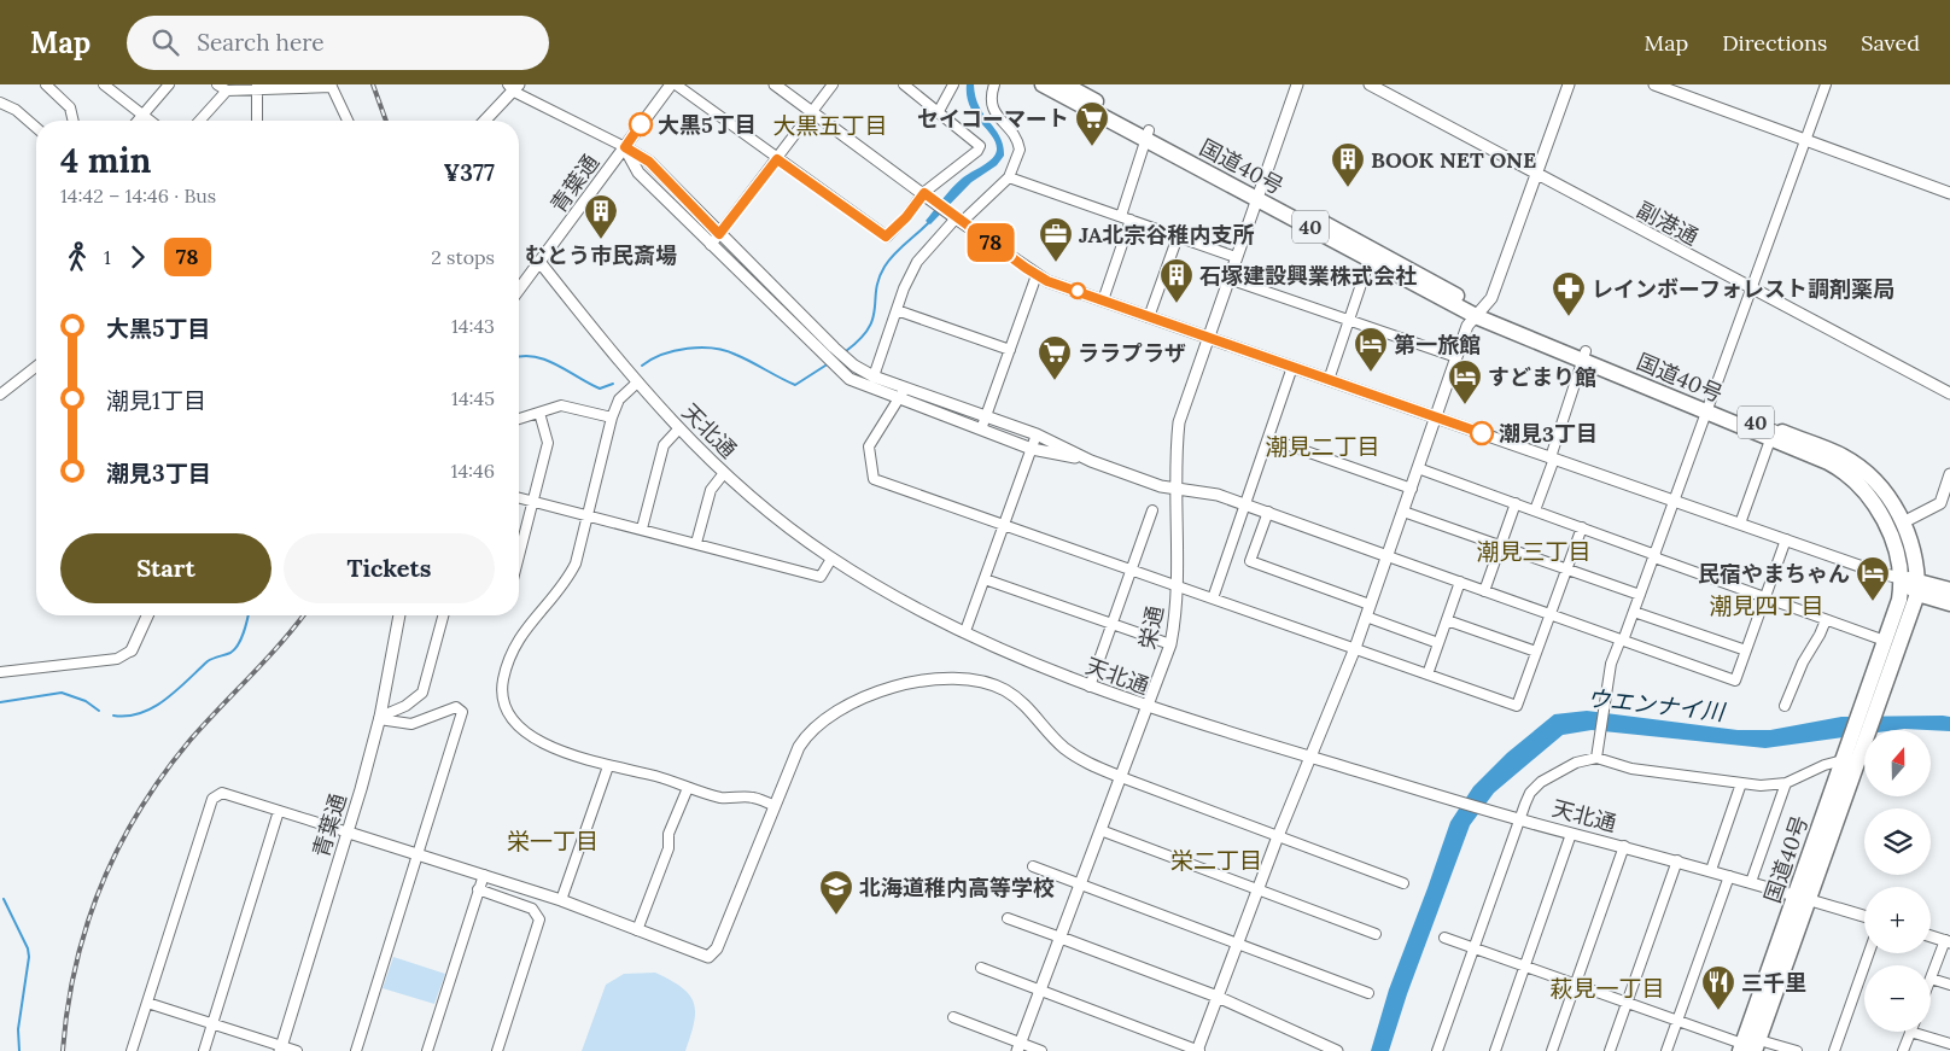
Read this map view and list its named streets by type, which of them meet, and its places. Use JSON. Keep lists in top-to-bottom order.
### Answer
{
  "streets": {
    "highway": ["国道40号", "40"],
    "street": [
      "青葉通",
      "副港通",
      "天北通",
      "栄通"
    ]
  },
  "crossings": [
    ["国道40号", "天北通"],
    ["国道40号", "栄通"],
    ["青葉通", "天北通"],
    ["天北通", "栄通"]
  ],
  "districts": [
    "大黒五丁目",
    "潮見二丁目",
    "潮見三丁目",
    "潮見四丁目",
    "栄一丁目",
    "栄二丁目",
    "萩見一丁目"
  ],
  "water": ["ウエンナイ川"],
  "places": {
    "other": ["大黒5丁目", "潮見3丁目"],
    "supermarket": ["セイコーマート", "ララプラザ"],
    "building": ["BOOK NET ONE", "むとう市民斎場", "石塚建設興業株式会社"],
    "office": ["JA北宗谷稚内支所"],
    "pharmacy": ["レインボーフォレスト調剤薬局"],
    "hotel": ["第一旅館", "すどまり館", "民宿やまちゃん"],
    "school or university": ["北海道稚内高等学校"],
    "restaurant": ["三千里"]
  },
  "lines": ["bus line 78"],
  "north": "top",
  "page": {
    "header": "Map",
    "search": "Search here",
    "nav": ["Map", "Directions", "Saved"],
    "on_map": "78",
    "heading": ["4 min", "14:42 – 14:46 · Bus", "¥377"],
    "legs": ["1", "78", "2 stops"],
    "list": [
      {
        "name": "大黒5丁目",
        "value": "14:43"
      },
      {
        "name": "潮見1丁目",
        "value": "14:45"
      },
      {
        "name": "潮見3丁目",
        "value": "14:46"
      }
    ],
    "buttons": ["Start", "Tickets"],
    "map_buttons": ["+", "−"]
  }
}
